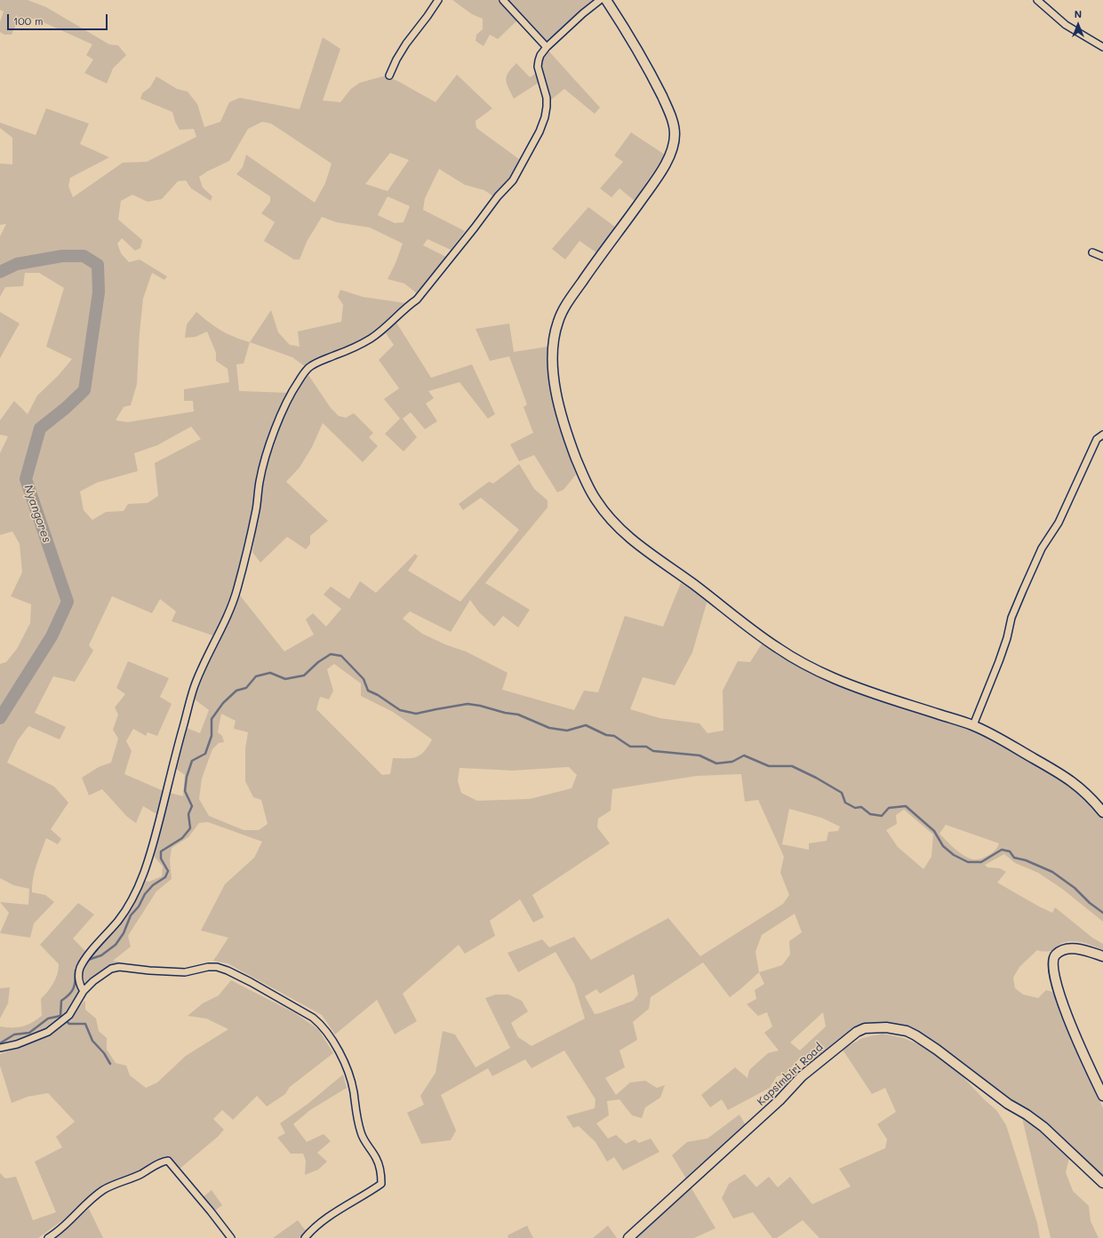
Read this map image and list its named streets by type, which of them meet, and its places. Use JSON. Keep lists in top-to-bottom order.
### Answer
{
  "streets": {
    "street": ["Kapsimbiri Road"]
  },
  "water": ["Nyangores"],
  "scale_bar": "100 m",
  "north": "top"
}
